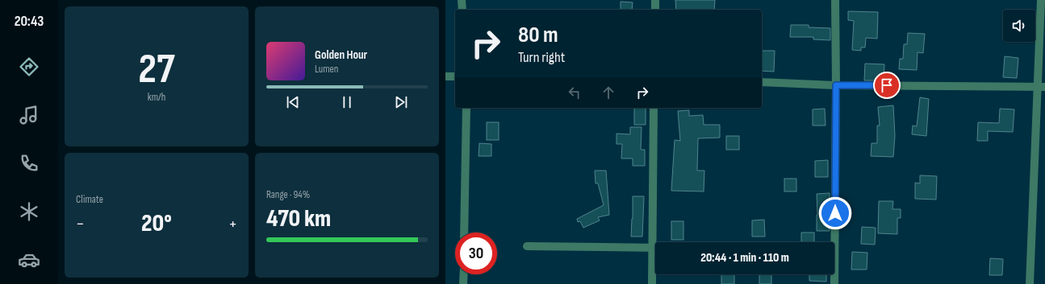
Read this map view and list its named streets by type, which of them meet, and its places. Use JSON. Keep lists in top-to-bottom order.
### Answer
{
  "page": {
    "tabs": "20:43",
    "tile": [
      ["27", "km/h"],
      "Climate",
      ["Range · 94%", "470 km"]
    ],
    "turn": ["80 m", "Turn right"],
    "song": ["Golden Hour", "Lumen"],
    "heat": ["−", "20°", "+"],
    "limit": "30",
    "trip": "20:44 · 1 min · 110 m"
  }
}
